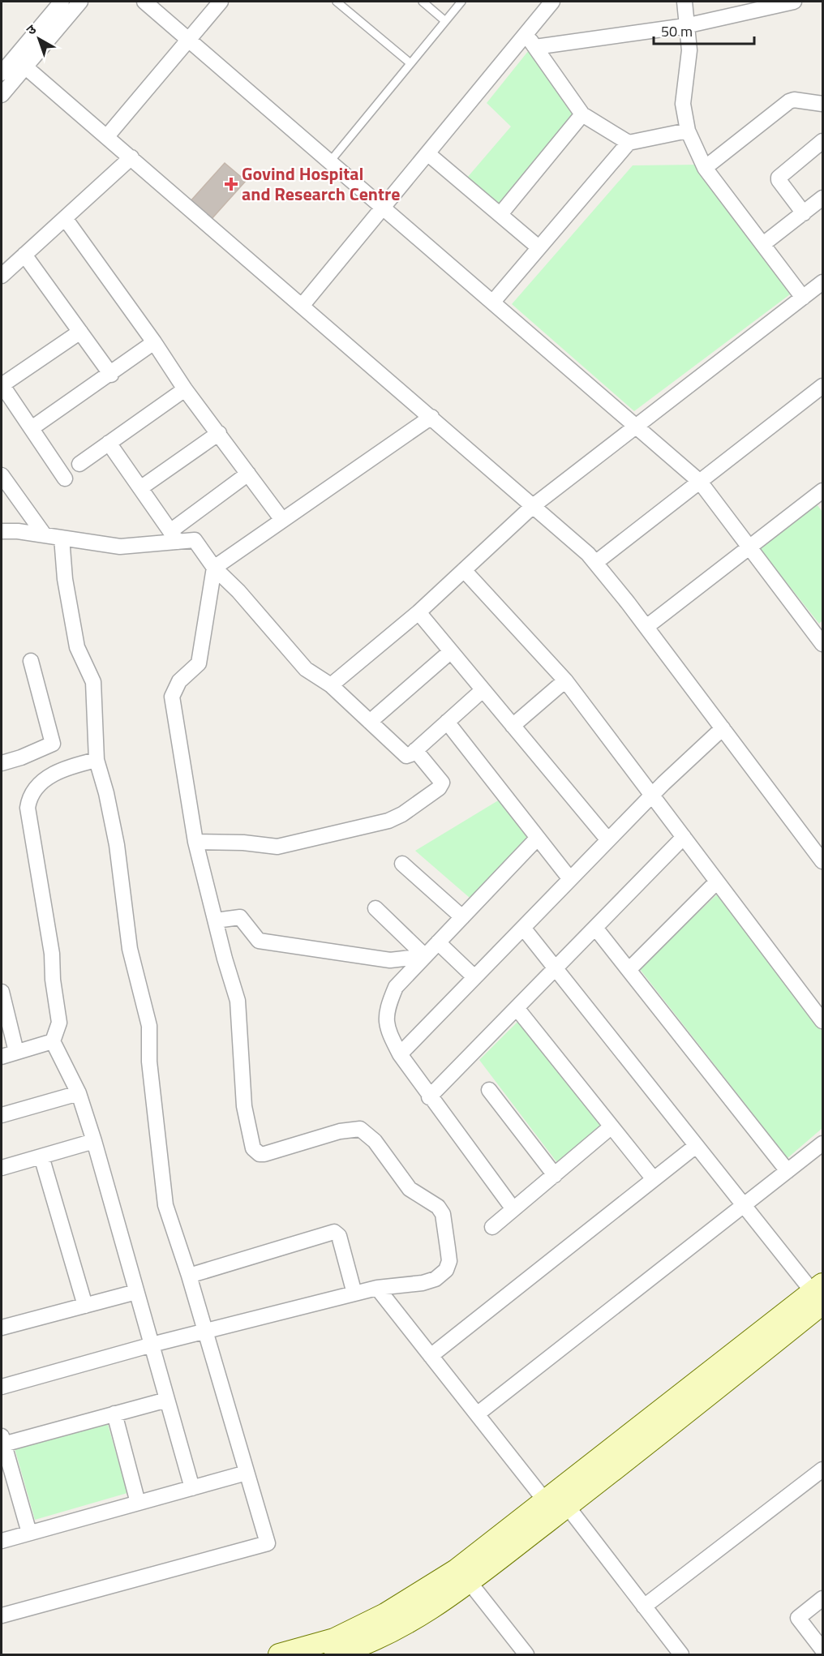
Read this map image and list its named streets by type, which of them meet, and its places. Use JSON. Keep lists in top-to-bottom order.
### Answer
{
  "places": {
    "health": ["Govind Hospital and Research Centre"]
  },
  "scale_bar": "50 m",
  "north": "top left"
}
